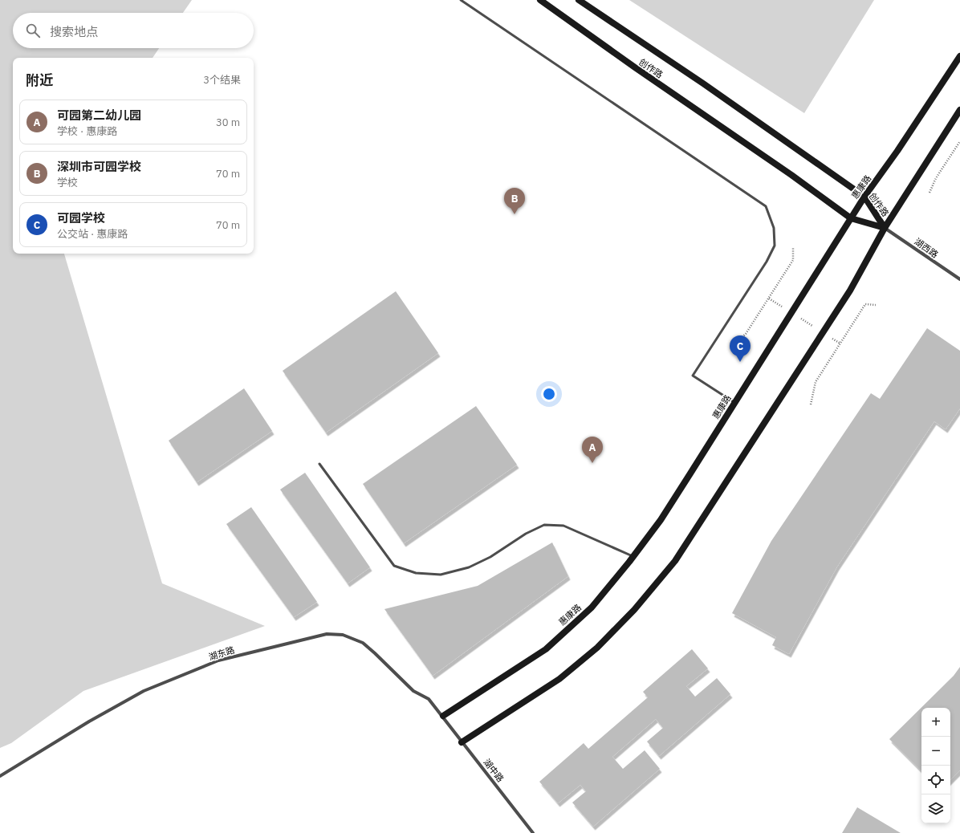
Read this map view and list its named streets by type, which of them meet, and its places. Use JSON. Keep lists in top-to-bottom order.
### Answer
{
  "streets": {
    "street": [
      "创作路",
      "惠康路",
      "湖西路",
      "湖东路",
      "湖中路"
    ]
  },
  "crossings": [
    ["创作路", "惠康路"],
    ["创作路", "湖西路"],
    ["惠康路", "湖东路"],
    ["惠康路", "湖中路"],
    ["湖东路", "湖中路"]
  ],
  "page": {
    "search": "搜索地点",
    "heading": ["附近", "3个结果"],
    "list": [
      {
        "mark": "A",
        "name": "可园第二幼儿园",
        "note": "学校 · 惠康路",
        "value": "30 m"
      },
      {
        "mark": "B",
        "name": "深圳市可园学校",
        "note": "学校",
        "value": "70 m"
      },
      {
        "mark": "C",
        "name": "可园学校",
        "note": "公交站 · 惠康路",
        "value": "70 m"
      }
    ],
    "pins": ["B", "C", "A"],
    "map_buttons": ["+", "−"]
  }
}
